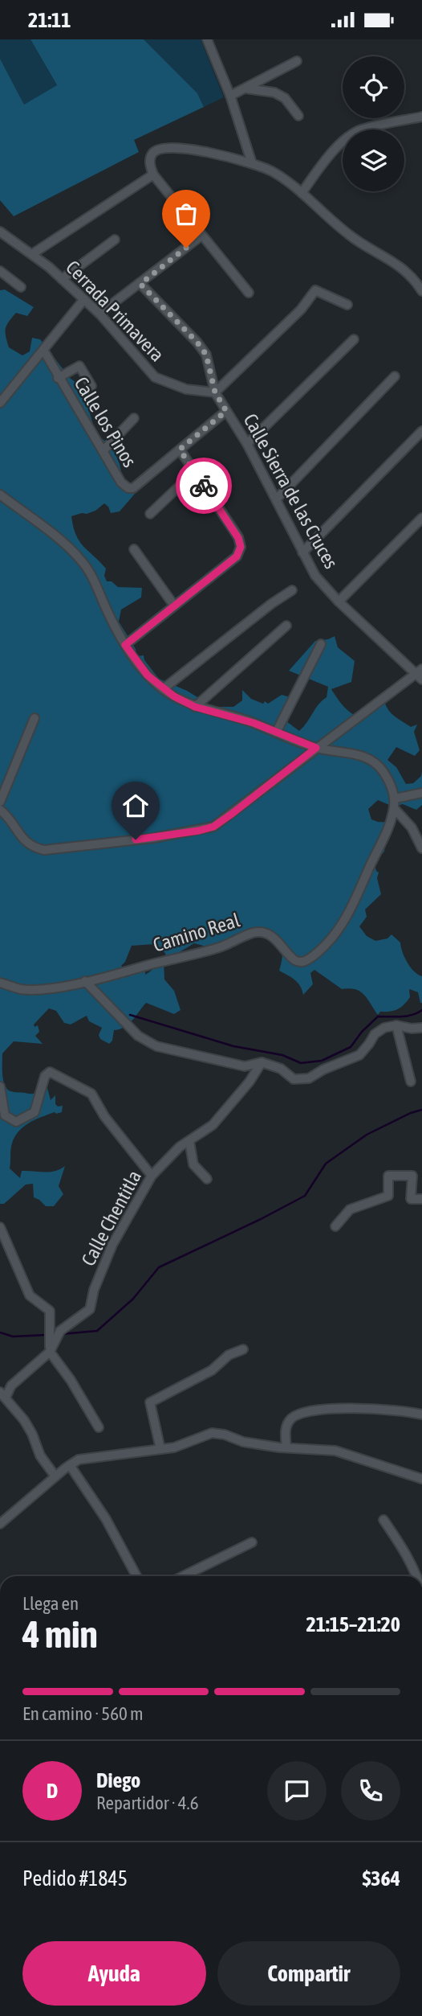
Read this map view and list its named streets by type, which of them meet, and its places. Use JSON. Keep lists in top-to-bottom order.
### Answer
{
  "streets": {
    "street": [
      "Cerrada Primavera",
      "Calle los Pinos",
      "Calle Sierra de las Cruces",
      "Camino Real",
      "Calle Chentitla"
    ]
  },
  "crossings": [
    ["Cerrada Primavera", "Calle Sierra de las Cruces"],
    ["Calle los Pinos", "Calle Sierra de las Cruces"]
  ],
  "page": {
    "status": "21:11",
    "heading": ["4 min", "Llega en", "21:15–21:20"],
    "panel": [
      "Diego",
      "Repartidor · 4.6",
      "Pedido #1845",
      "$364"
    ],
    "bar": "En camino · 560 m",
    "round": "D",
    "buttons": ["Ayuda", "Compartir"]
  }
}
